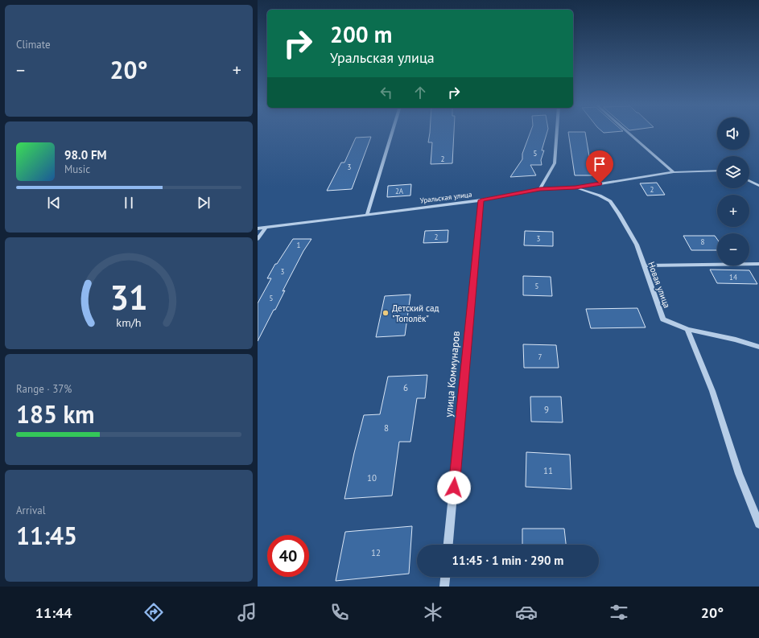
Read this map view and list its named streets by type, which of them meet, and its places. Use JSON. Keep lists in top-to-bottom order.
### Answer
{
  "streets": {
    "street": ["Уральская улица", "Новая улица", "улица Коммунаров"]
  },
  "crossings": [
    ["Уральская улица", "Новая улица"],
    ["Уральская улица", "улица Коммунаров"]
  ],
  "places": ["Детский сад \"Тополёк\""],
  "house_numbers": [
    "5",
    "2",
    "3",
    "2",
    "2А",
    "2",
    "3",
    "8",
    "1",
    "3",
    "14",
    "5",
    "5",
    "7",
    "6",
    "9",
    "8",
    "11",
    "10",
    "12"
  ],
  "page": {
    "tile": [
      "Climate",
      ["Range · 37%", "185 km"],
      ["Arrival", "11:45"]
    ],
    "turn": ["200 m", "Уральская улица"],
    "heat": ["−", "20°", "+"],
    "map_buttons": ["+", "−"],
    "song": ["98.0 FM", "Music"],
    "limit": "40",
    "trip": "11:45 · 1 min · 290 m",
    "tabs": ["11:44", "20°"],
    "gauge": ["31", "km/h"]
  }
}
